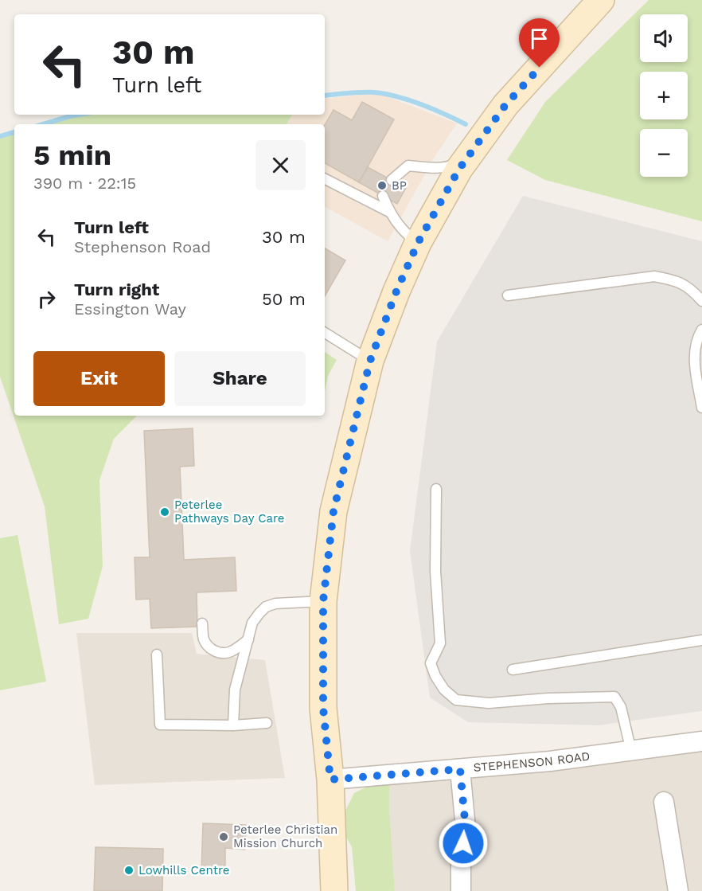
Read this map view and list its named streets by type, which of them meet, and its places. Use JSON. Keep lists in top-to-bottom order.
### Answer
{
  "streets": {
    "street": ["STEPHENSON ROAD"]
  },
  "places": [
    "BP",
    "Peterlee Pathways Day Care",
    "Peterlee Christian Mission Church",
    "Lowhills Centre"
  ],
  "page": {
    "map_buttons": ["+", "−"],
    "turn": ["30 m", "Turn left"],
    "heading": ["5 min", "390 m · 22:15"],
    "list": [
      {
        "name": "Turn left",
        "note": "Stephenson Road",
        "value": "30 m"
      },
      {
        "name": "Turn right",
        "note": "Essington Way",
        "value": "50 m"
      }
    ],
    "buttons": ["Exit", "Share"]
  }
}
